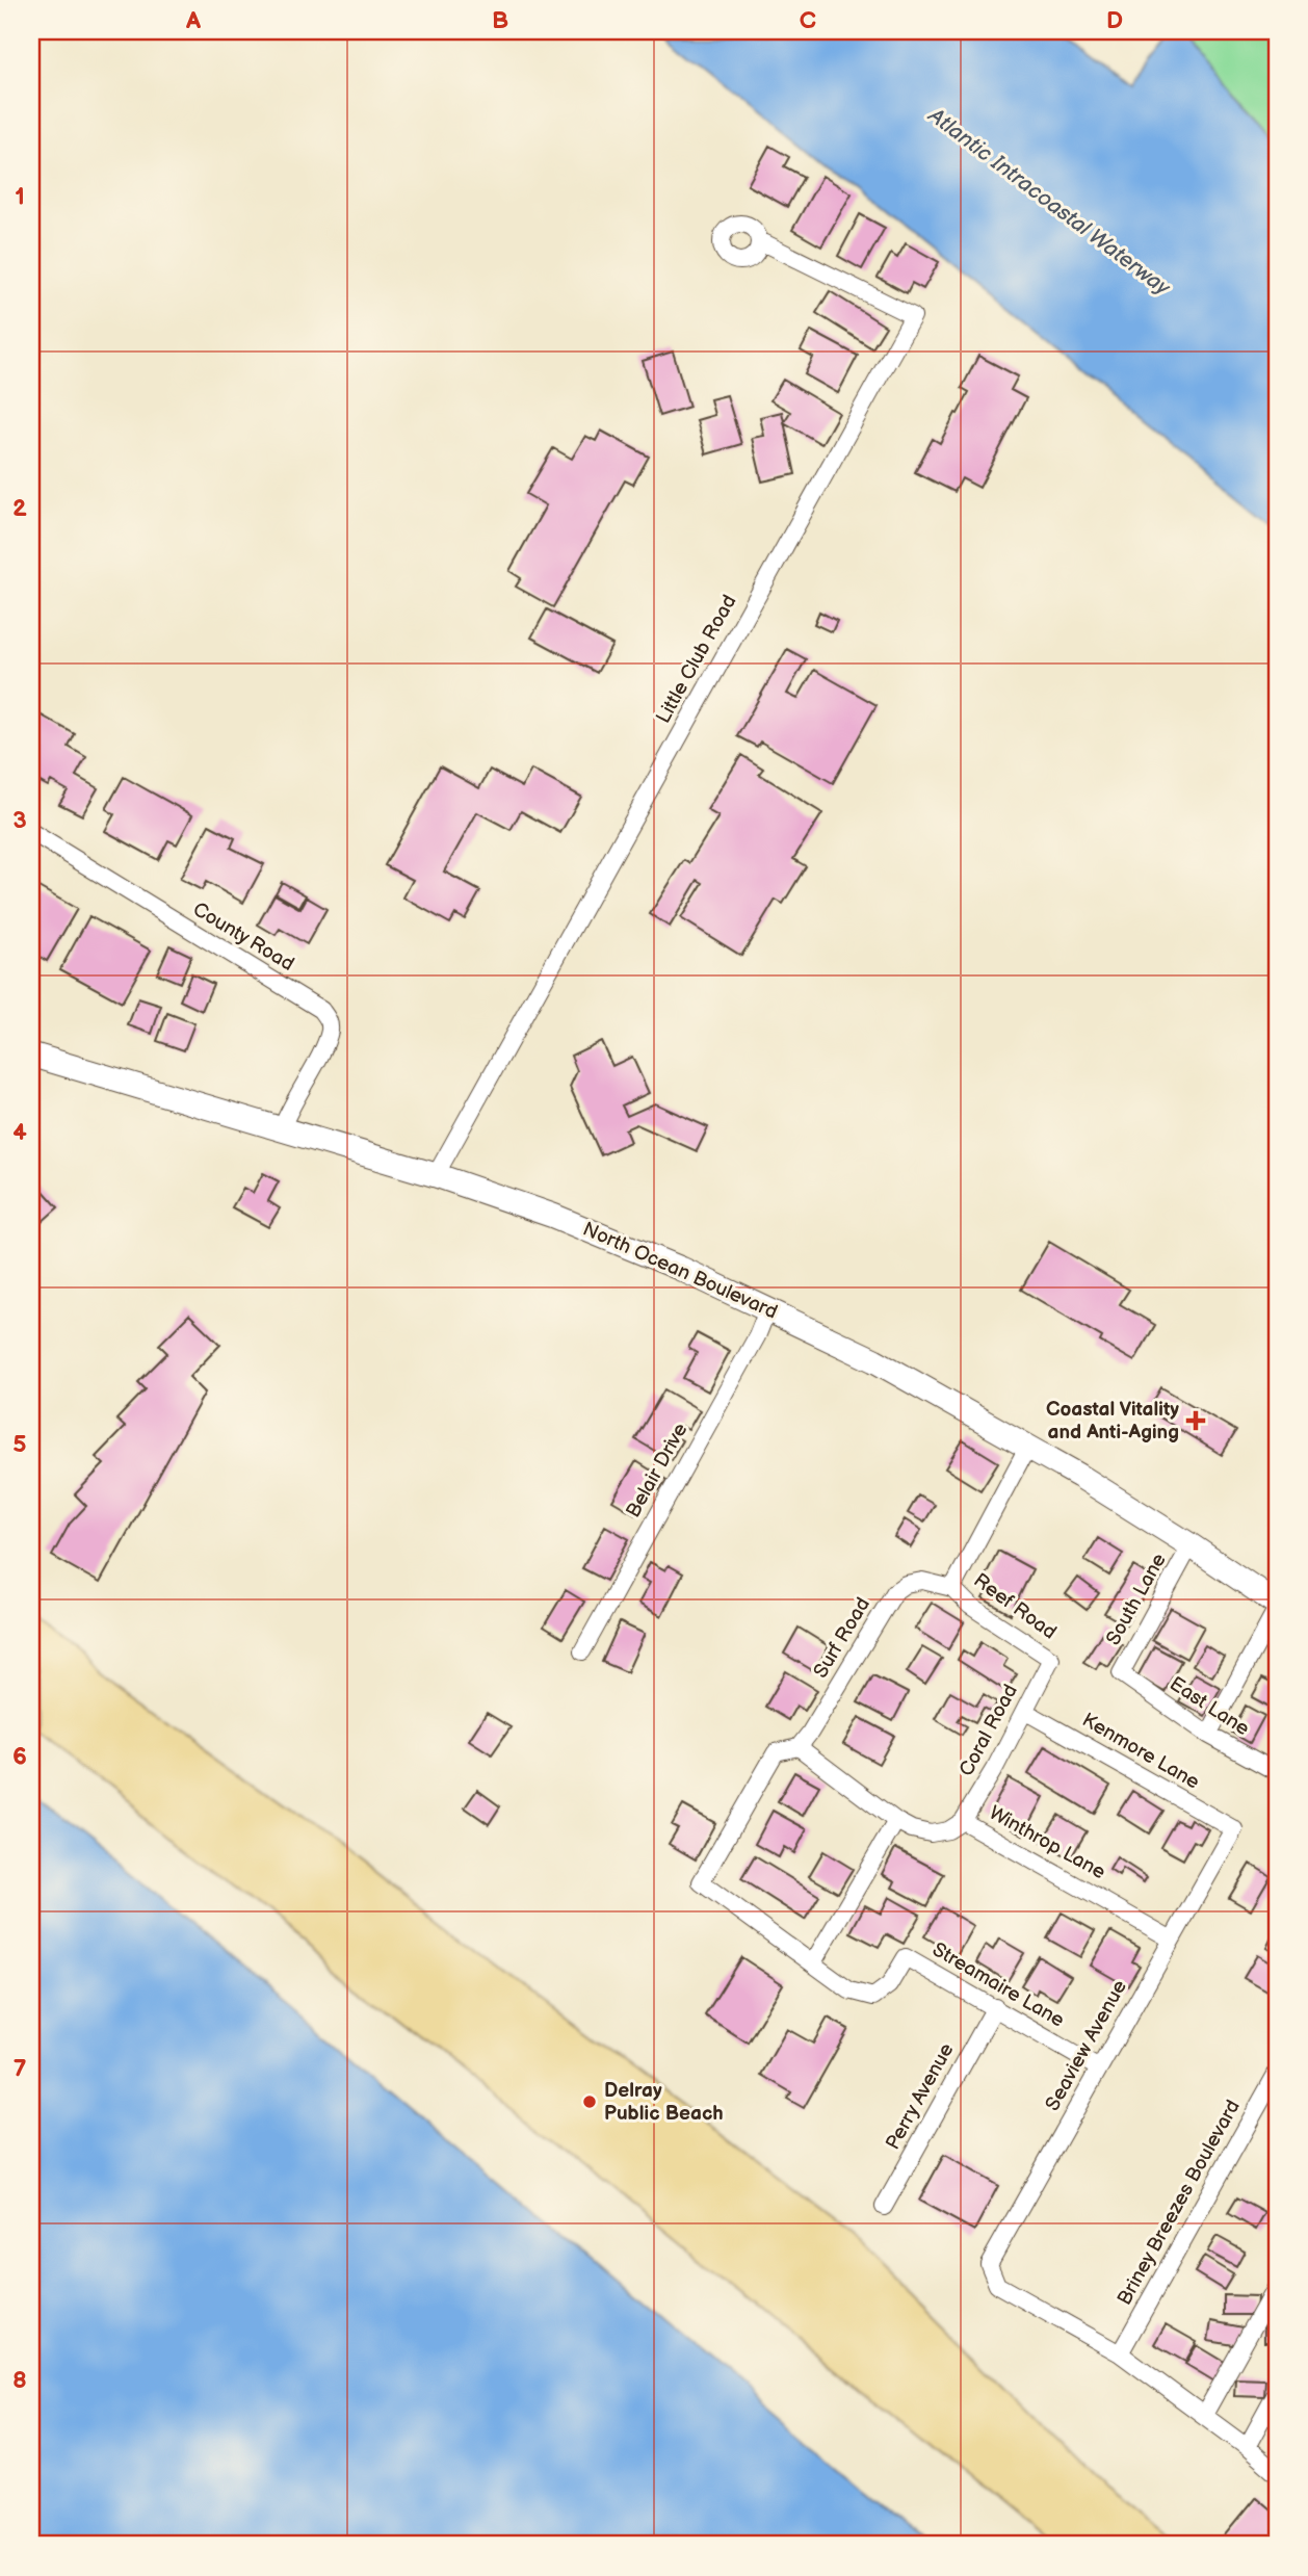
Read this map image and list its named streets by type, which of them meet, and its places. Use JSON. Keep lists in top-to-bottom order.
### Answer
{
  "streets": {
    "main road": ["North Ocean Boulevard"],
    "street": [
      "Little Club Road",
      "County Road",
      "Belair Drive",
      "South Lane",
      "Reef Road",
      "Surf Road",
      "East Lane",
      "Coral Road",
      "Kenmore Lane",
      "Winthrop Lane",
      "Streamaire Lane",
      "Seaview Avenue",
      "Perry Avenue",
      "Briney Breezes Boulevard"
    ]
  },
  "crossings": [
    ["Little Club Road", "North Ocean Boulevard"],
    ["County Road", "North Ocean Boulevard"],
    ["North Ocean Boulevard", "Belair Drive"],
    ["North Ocean Boulevard", "South Lane"],
    ["South Lane", "East Lane"],
    ["Reef Road", "Surf Road"],
    ["Reef Road", "Coral Road"],
    ["Surf Road", "Winthrop Lane"],
    ["Surf Road", "Streamaire Lane"],
    ["Coral Road", "Kenmore Lane"],
    ["Coral Road", "Winthrop Lane"],
    ["Kenmore Lane", "Seaview Avenue"],
    ["Winthrop Lane", "Seaview Avenue"],
    ["Streamaire Lane", "Seaview Avenue"],
    ["Streamaire Lane", "Perry Avenue"],
    ["Seaview Avenue", "Briney Breezes Boulevard"]
  ],
  "water": ["Atlantic Intracoastal Waterway"],
  "places": {
    "health": ["Coastal Vitality and Anti-Aging"],
    "other": ["Delray Public Beach"]
  },
  "grid": {
    "columns": [
      "A",
      "B",
      "C",
      "D"
    ],
    "rows": [
      "1",
      "2",
      "3",
      "4",
      "5",
      "6",
      "7",
      "8"
    ]
  }
}
